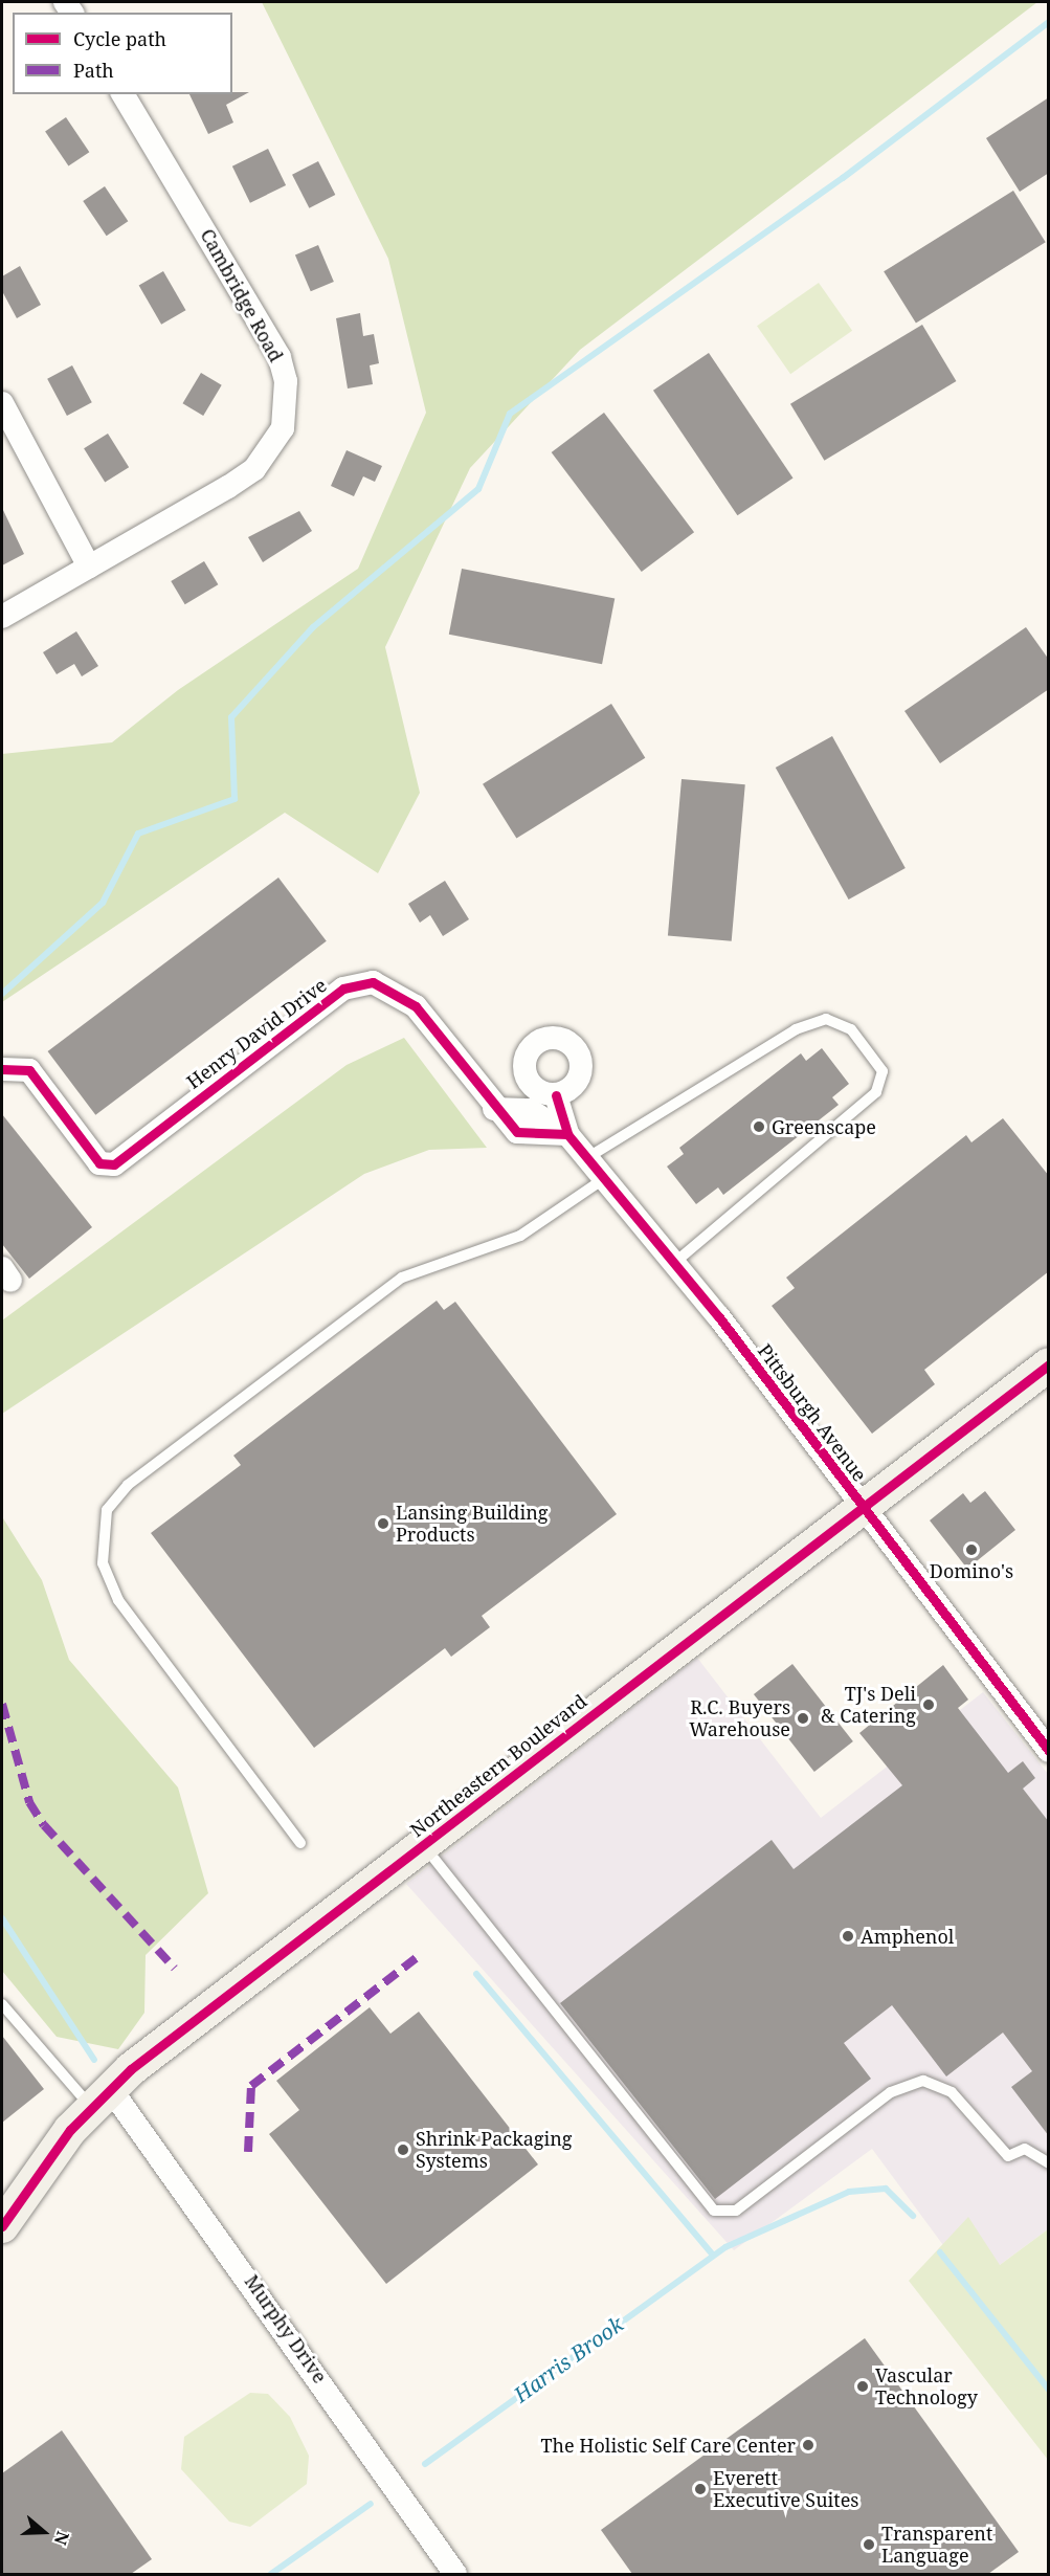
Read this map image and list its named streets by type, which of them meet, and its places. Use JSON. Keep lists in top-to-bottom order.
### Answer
{
  "streets": {
    "street": [
      "Cambridge Road",
      "Henry David Drive",
      "Pittsburgh Avenue",
      "Northeastern Boulevard",
      "Murphy Drive"
    ]
  },
  "crossings": [
    ["Henry David Drive", "Pittsburgh Avenue"],
    ["Pittsburgh Avenue", "Northeastern Boulevard"],
    ["Northeastern Boulevard", "Murphy Drive"]
  ],
  "water": ["Harris Brook"],
  "places": [
    "Greenscape",
    "Lansing Building Products",
    "Domino's",
    "TJ's Deli & Catering",
    "R.C. Buyers Warehouse",
    "Amphenol",
    "Shrink Packaging Systems",
    "Vascular Technology",
    "The Holistic Self Care Center",
    "Everett Executive Suites",
    "Transparent Language"
  ],
  "legend": ["Cycle path", "Path"],
  "north": "right"
}
